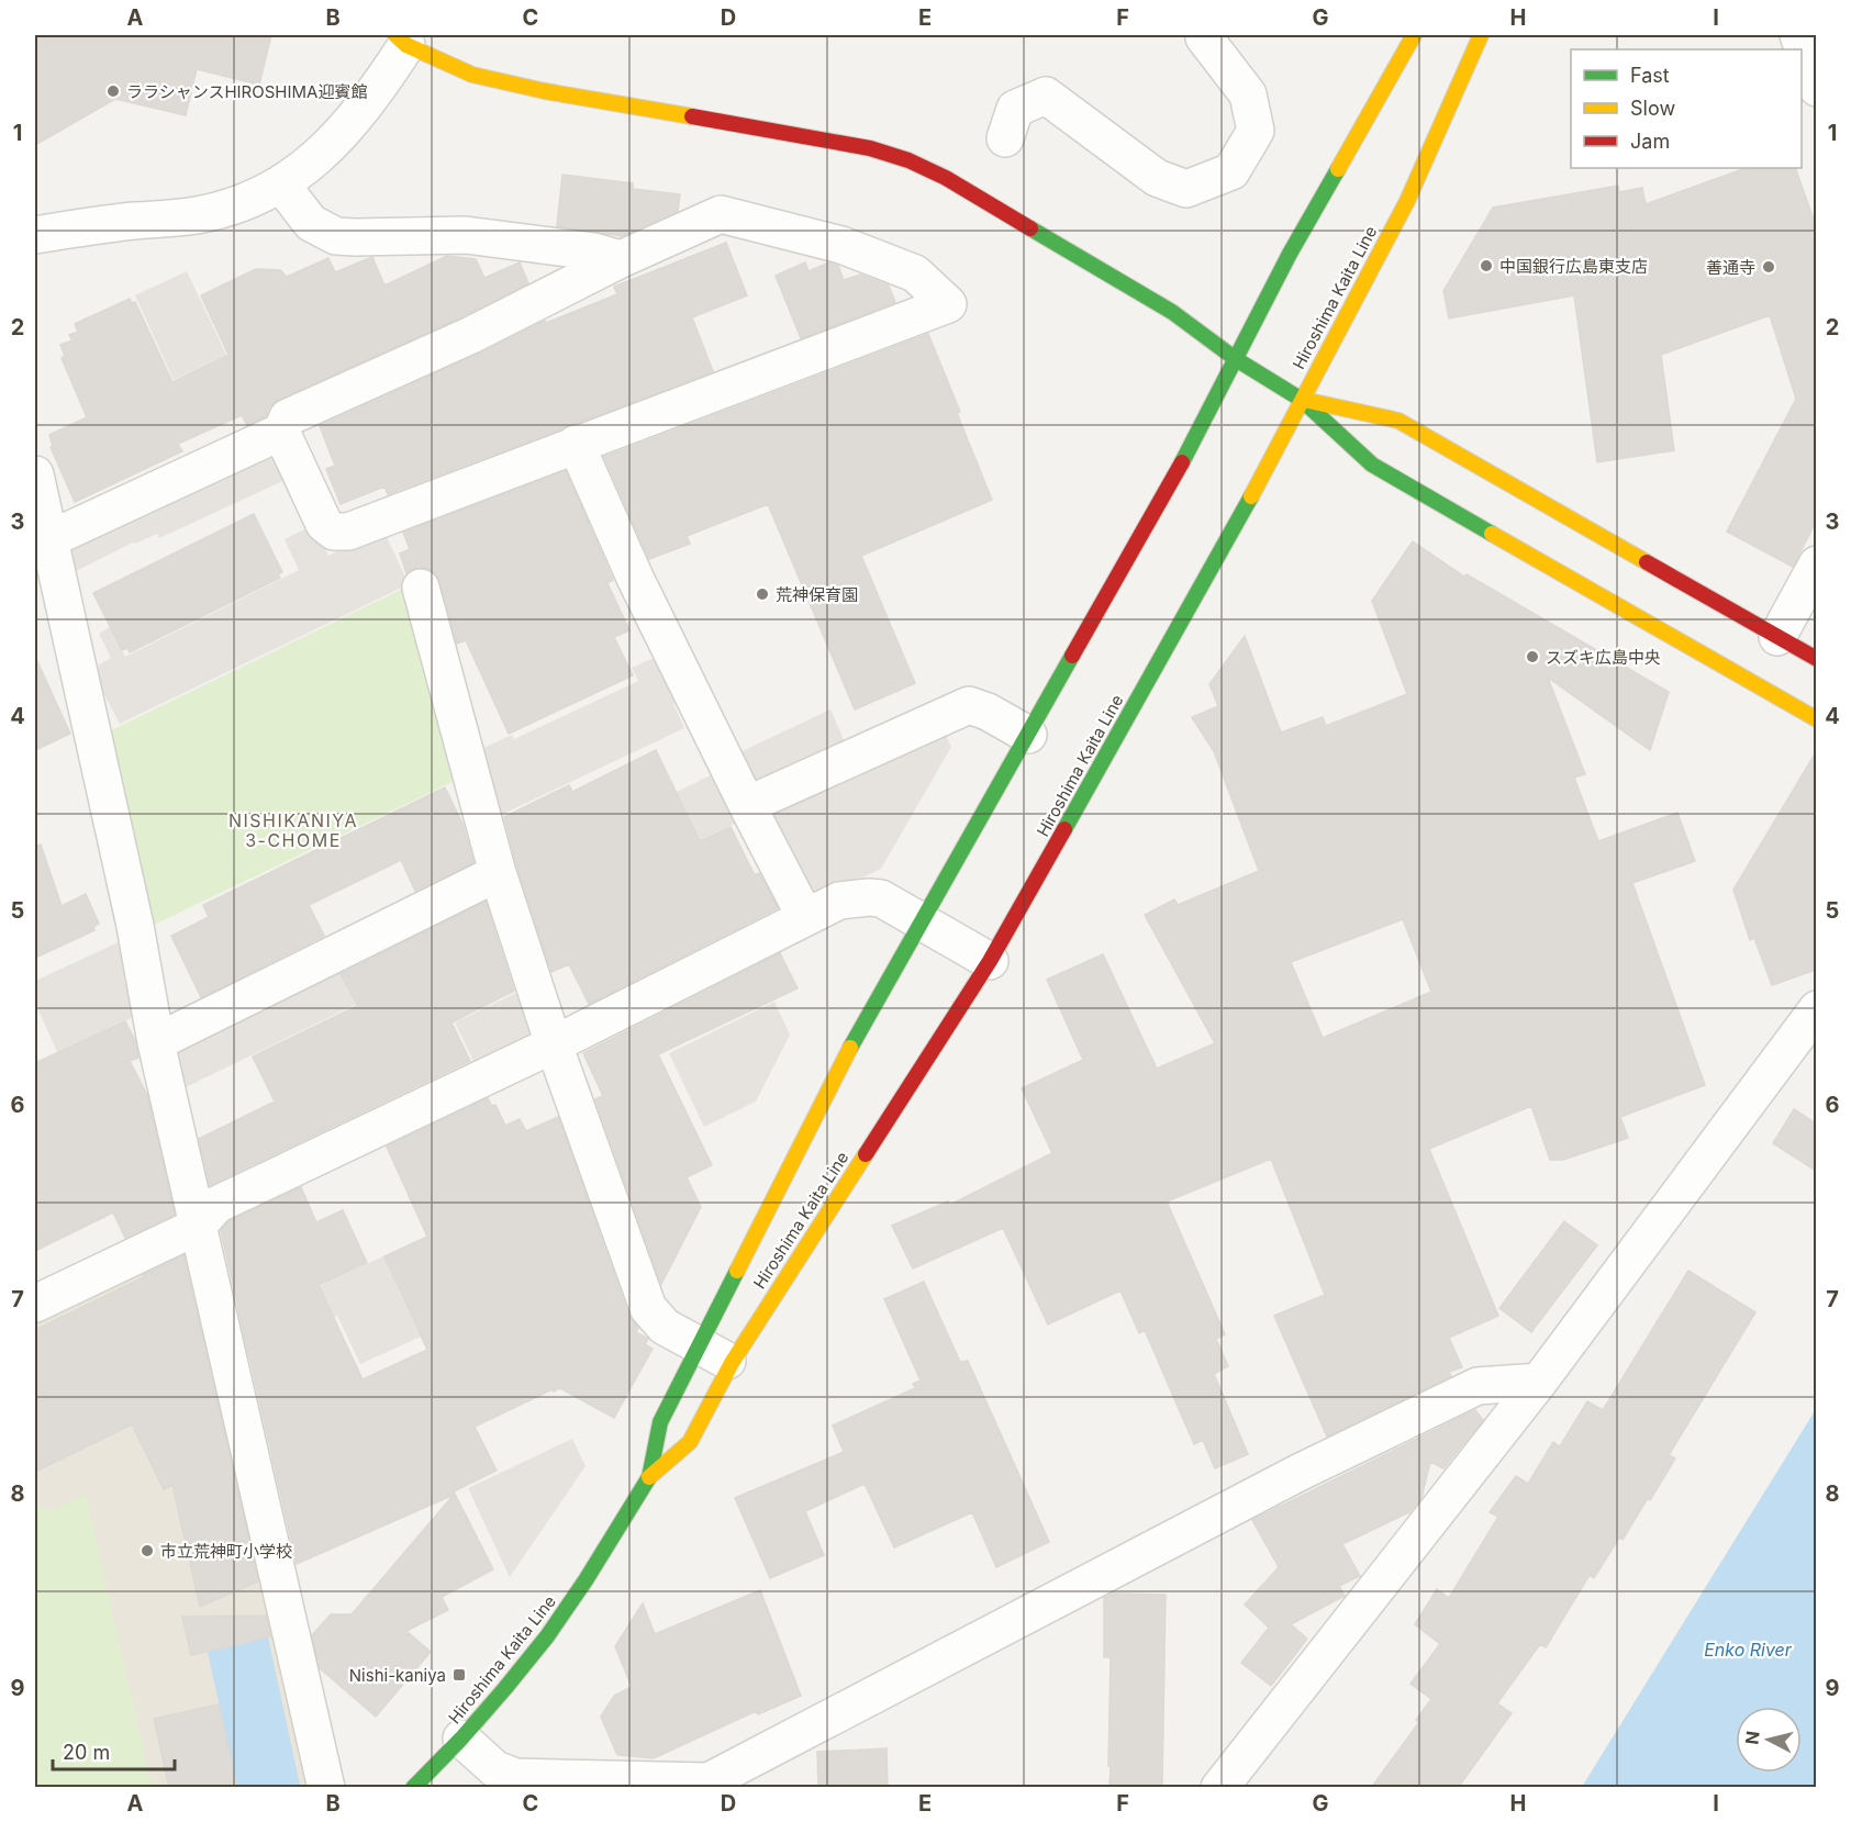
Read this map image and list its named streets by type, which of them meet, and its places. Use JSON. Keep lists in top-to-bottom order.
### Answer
{
  "streets": {
    "main road": ["Hiroshima Kaita Line"]
  },
  "districts": ["NISHIKANIYA 3-CHOME"],
  "water": ["Enko River"],
  "places": {
    "other": [
      "ララシャンスHIROSHIMA迎賓館",
      "中国銀行広島東支店",
      "善通寺",
      "荒神保育園",
      "スズキ広島中央",
      "市立荒神町小学校"
    ],
    "transit": ["Nishi-kaniya"]
  },
  "legend": ["Fast", "Slow", "Jam"],
  "scale_bar": "20 m",
  "north": "left",
  "grid": {
    "columns": [
      "A",
      "B",
      "C",
      "D",
      "E",
      "F",
      "G",
      "H",
      "I"
    ],
    "rows": [
      "1",
      "2",
      "3",
      "4",
      "5",
      "6",
      "7",
      "8",
      "9"
    ]
  }
}
